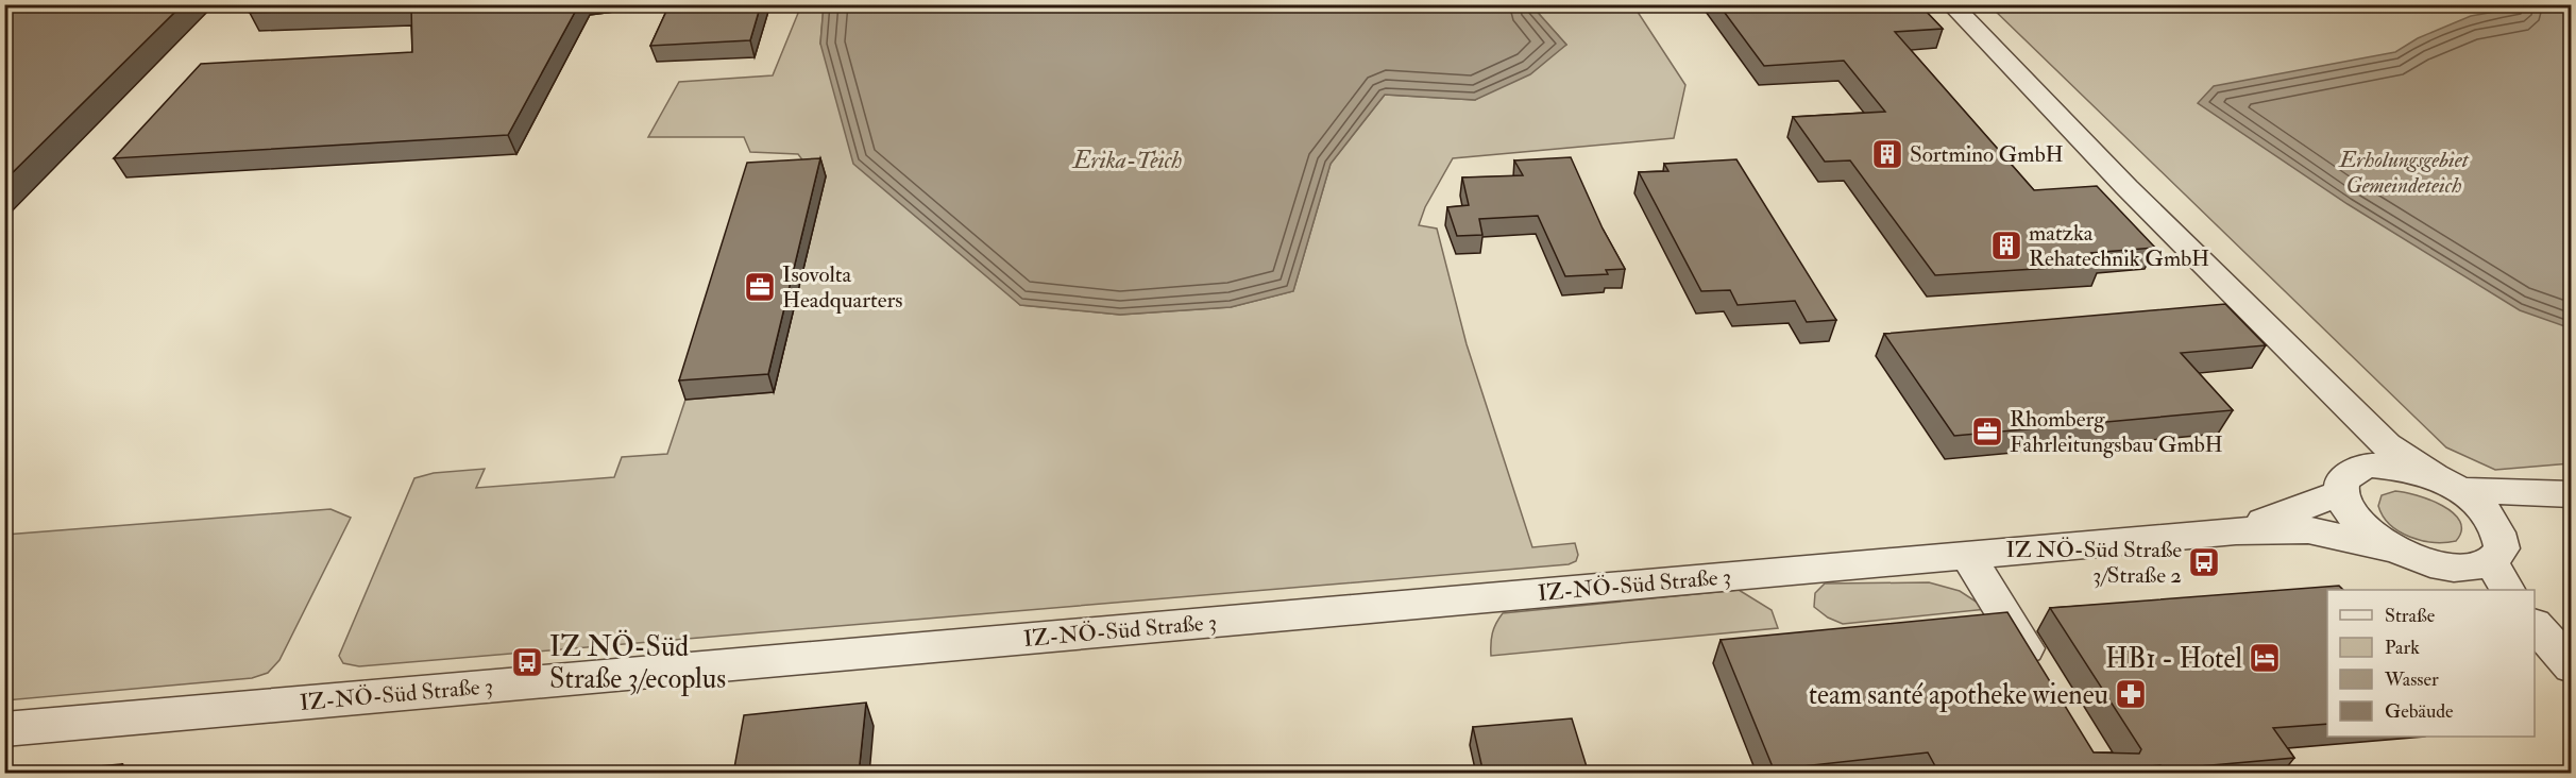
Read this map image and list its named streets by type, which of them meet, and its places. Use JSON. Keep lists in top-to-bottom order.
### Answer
{
  "streets": {
    "street": ["IZ-NÖ-Süd Straße 3"]
  },
  "water": ["Erika-Teich"],
  "parks": ["Erholungsgebiet Gemeindeteich"],
  "places": {
    "building": ["Sortmino GmbH", "matzka Rehatechnik GmbH"],
    "office": ["Isovolta Headquarters", "Rhomberg Fahrleitungsbau GmbH"],
    "bus stop": ["IZ NÖ-Süd Straße 3/Straße 2", "IZ NÖ-Süd Straße 3/ecoplus"],
    "hotel": ["HB1 - Hotel"],
    "pharmacy": ["team santé apotheke wieneu"]
  },
  "legend": [
    "Straße",
    "Park",
    "Wasser",
    "Gebäude"
  ]
}
